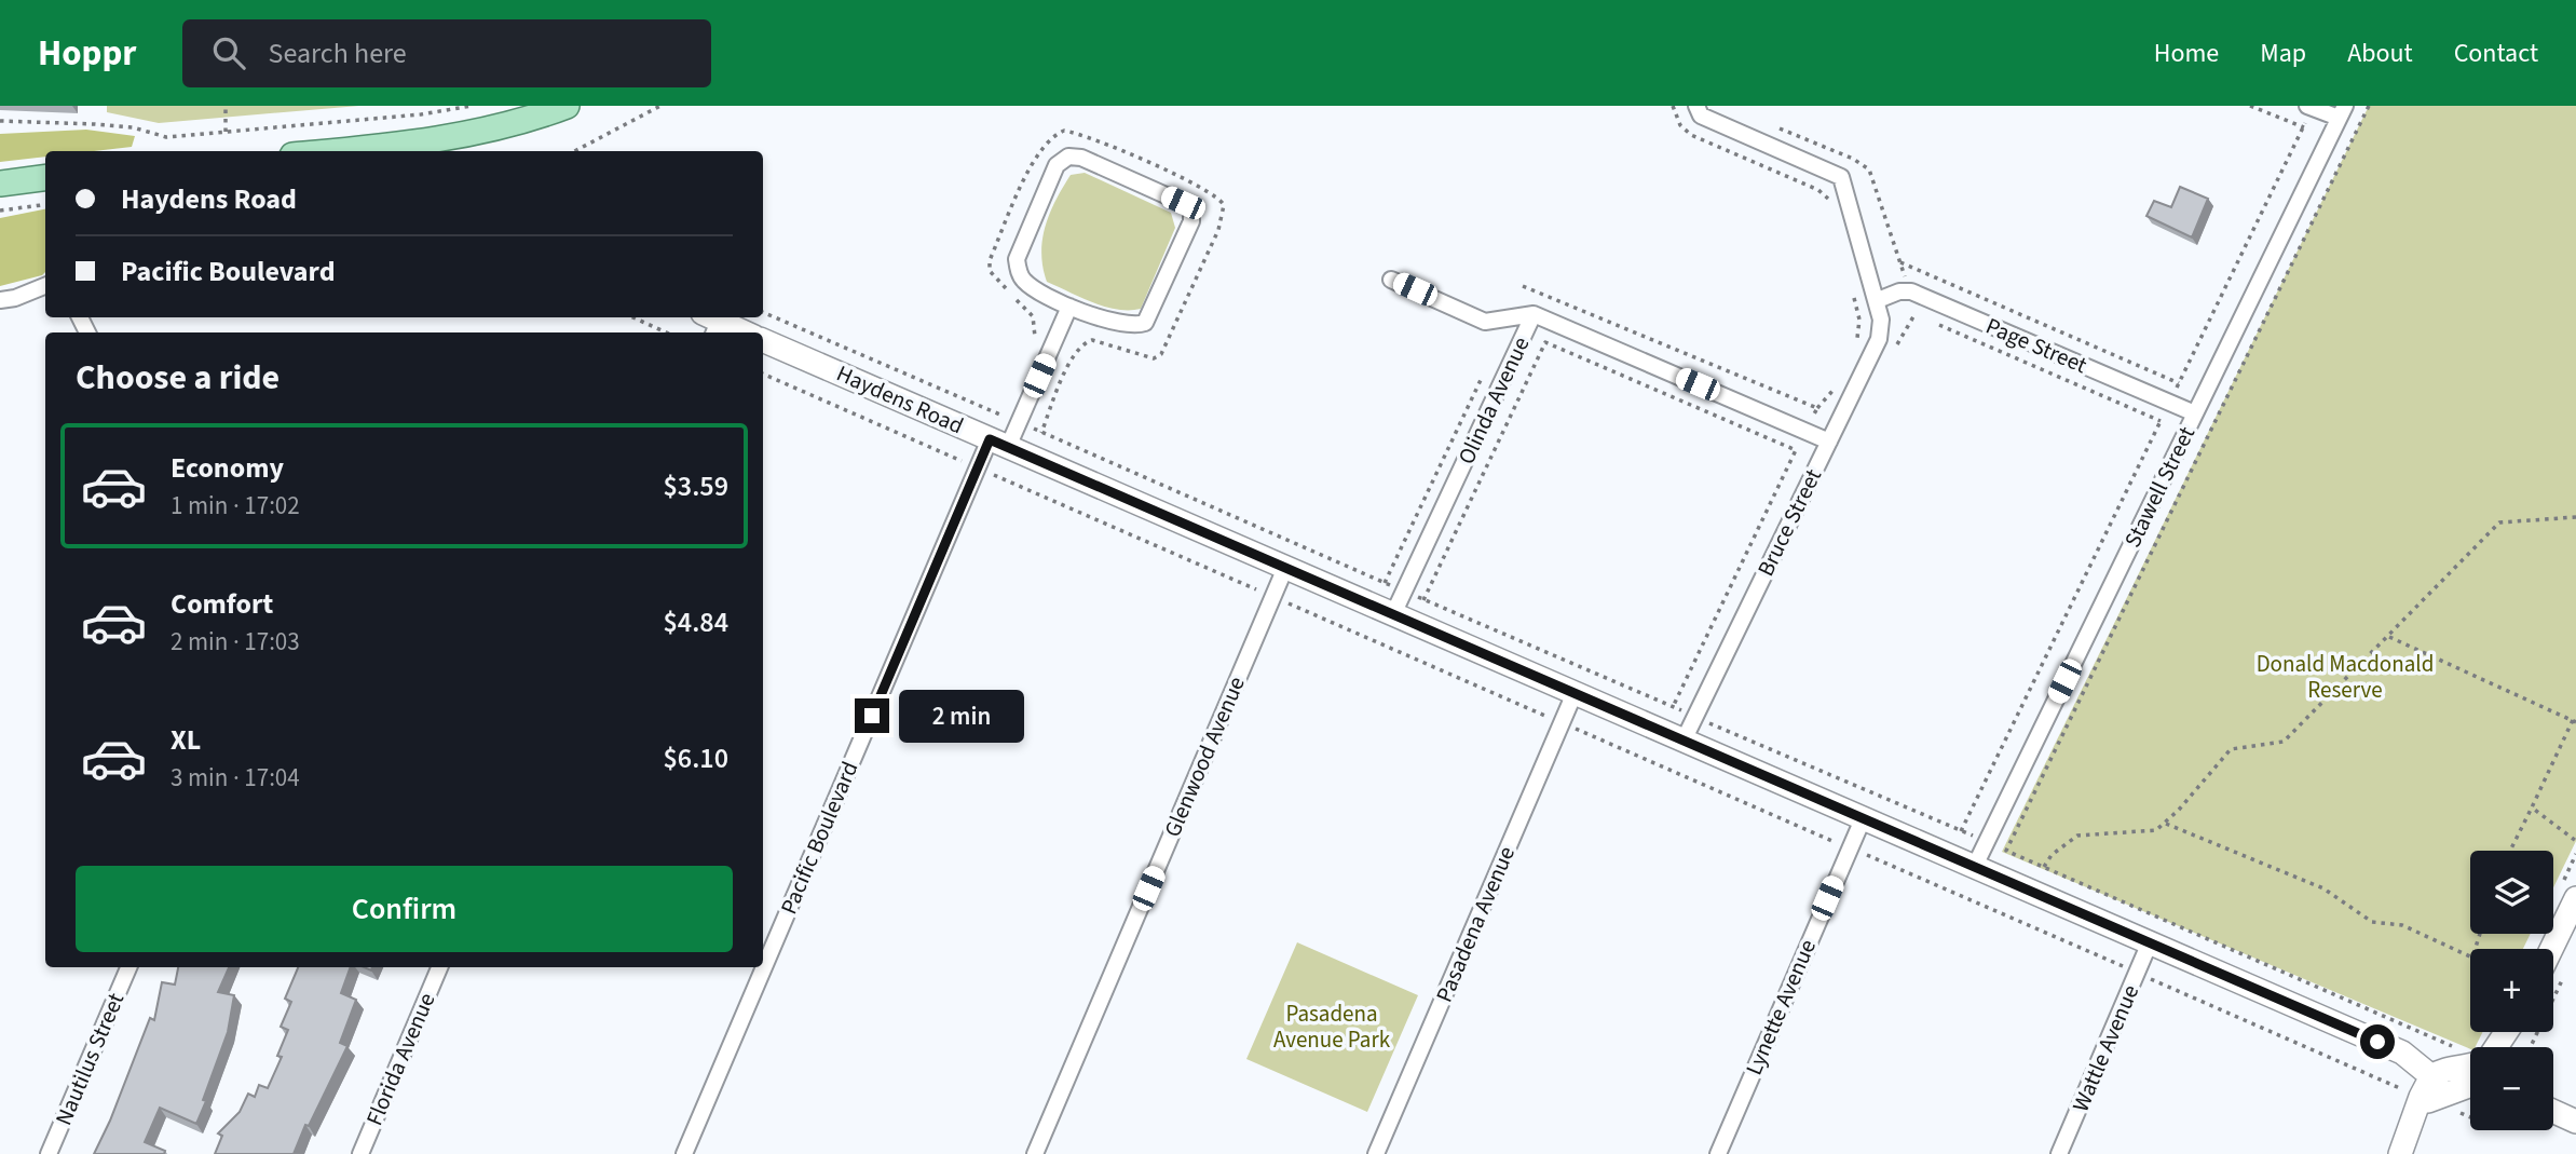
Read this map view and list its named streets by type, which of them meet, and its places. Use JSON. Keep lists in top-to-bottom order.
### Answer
{
  "streets": {
    "street": [
      "Page Street",
      "Haydens Road",
      "Olinda Avenue",
      "Stawell Street",
      "Bruce Street",
      "Glenwood Avenue",
      "Pacific Boulevard",
      "Pasadena Avenue",
      "Lynette Avenue",
      "Wattle Avenue",
      "Nautilus Street",
      "Florida Avenue"
    ]
  },
  "crossings": [
    ["Page Street", "Stawell Street"],
    ["Haydens Road", "Olinda Avenue"],
    ["Haydens Road", "Stawell Street"],
    ["Haydens Road", "Bruce Street"],
    ["Haydens Road", "Glenwood Avenue"],
    ["Haydens Road", "Pacific Boulevard"],
    ["Haydens Road", "Pasadena Avenue"],
    ["Haydens Road", "Lynette Avenue"],
    ["Haydens Road", "Wattle Avenue"],
    ["Olinda Avenue", "Bruce Street"]
  ],
  "parks": ["Donald Macdonald Reserve", "Pasadena Avenue Park"],
  "page": {
    "header": "Hoppr",
    "search": "Search here",
    "nav": [
      "Home",
      "Map",
      "About",
      "Contact"
    ],
    "banner": ["Haydens Road", "Pacific Boulevard"],
    "heading": "Choose a ride",
    "list": [
      {
        "name": "Economy",
        "note": "1 min · 17:02",
        "value": "$3.59"
      },
      {
        "name": "Comfort",
        "note": "2 min · 17:03",
        "value": "$4.84"
      },
      {
        "name": "XL",
        "note": "3 min · 17:04",
        "value": "$6.10"
      }
    ],
    "bubble": "2 min",
    "map_buttons": ["+", "−"],
    "buttons": "Confirm"
  }
}
